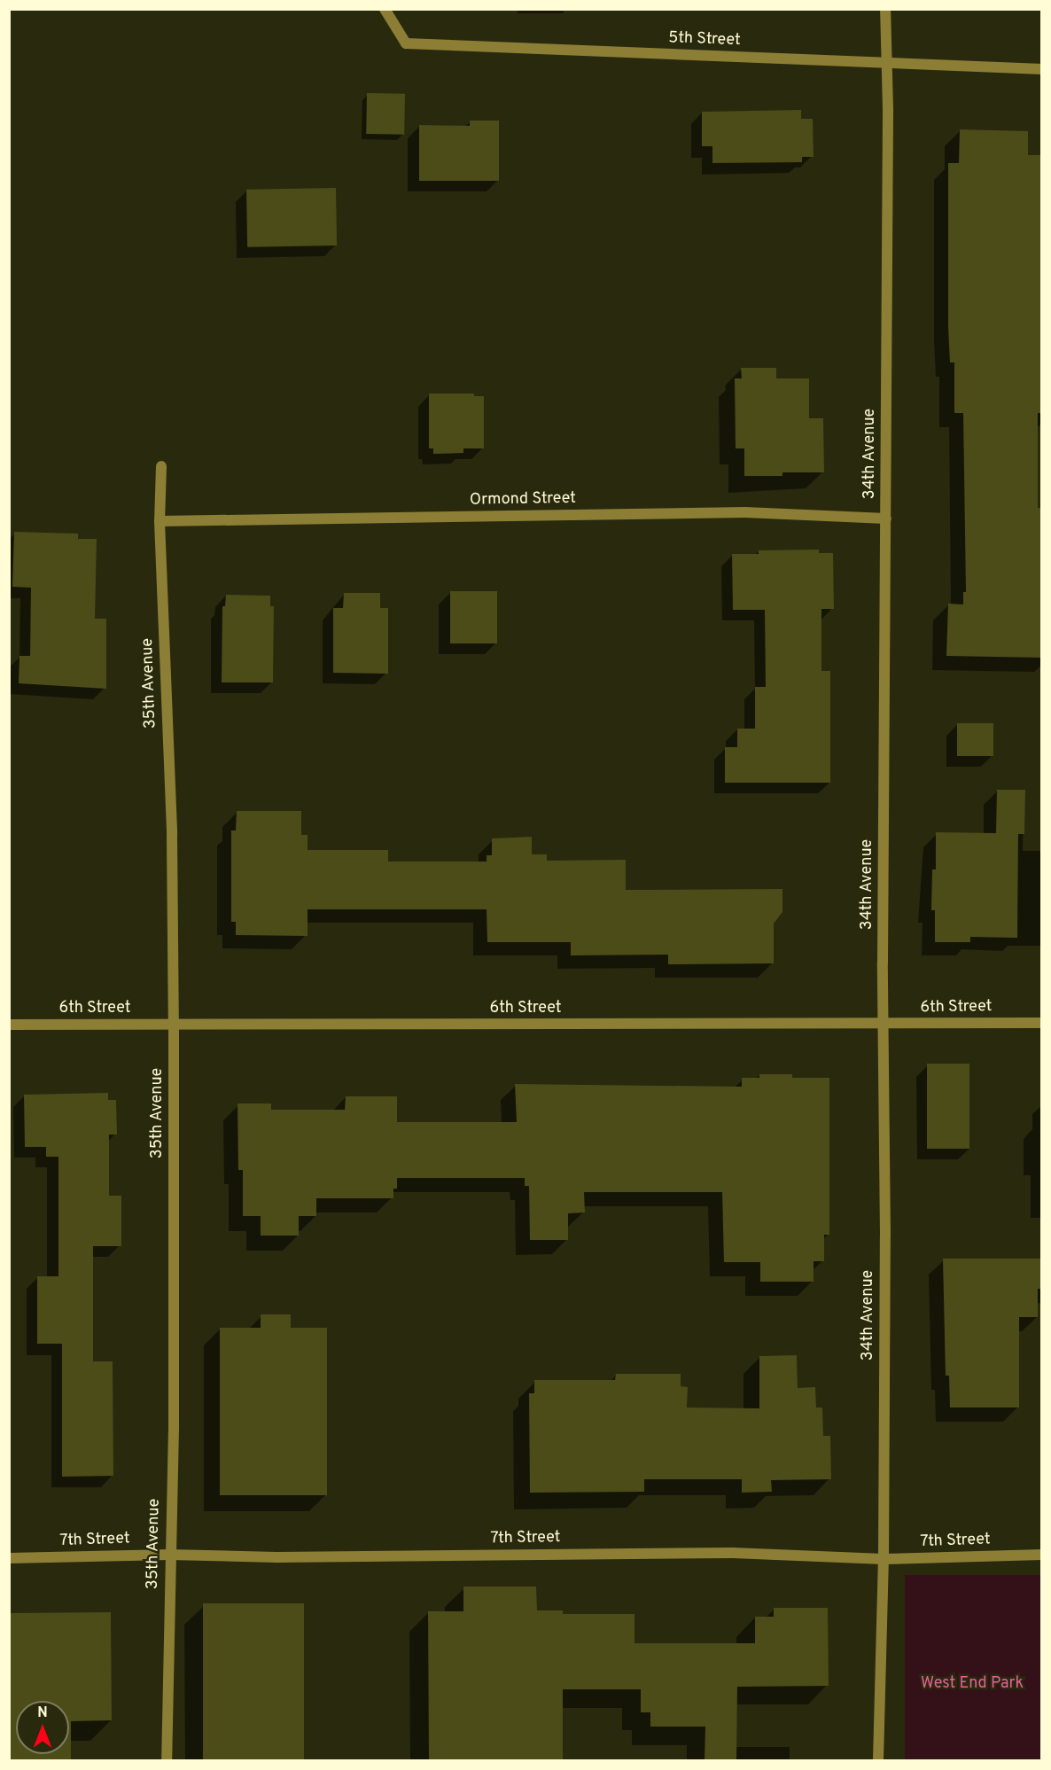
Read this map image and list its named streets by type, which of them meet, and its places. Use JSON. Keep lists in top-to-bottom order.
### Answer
{
  "streets": {
    "street": [
      "5th Street",
      "34th Avenue",
      "Ormond Street",
      "35th Avenue",
      "6th Street",
      "7th Street"
    ]
  },
  "crossings": [
    ["5th Street", "34th Avenue"],
    ["34th Avenue", "Ormond Street"],
    ["34th Avenue", "6th Street"],
    ["34th Avenue", "7th Street"],
    ["Ormond Street", "35th Avenue"],
    ["35th Avenue", "6th Street"],
    ["35th Avenue", "7th Street"]
  ],
  "parks": ["West End Park"],
  "north": "top"
}
